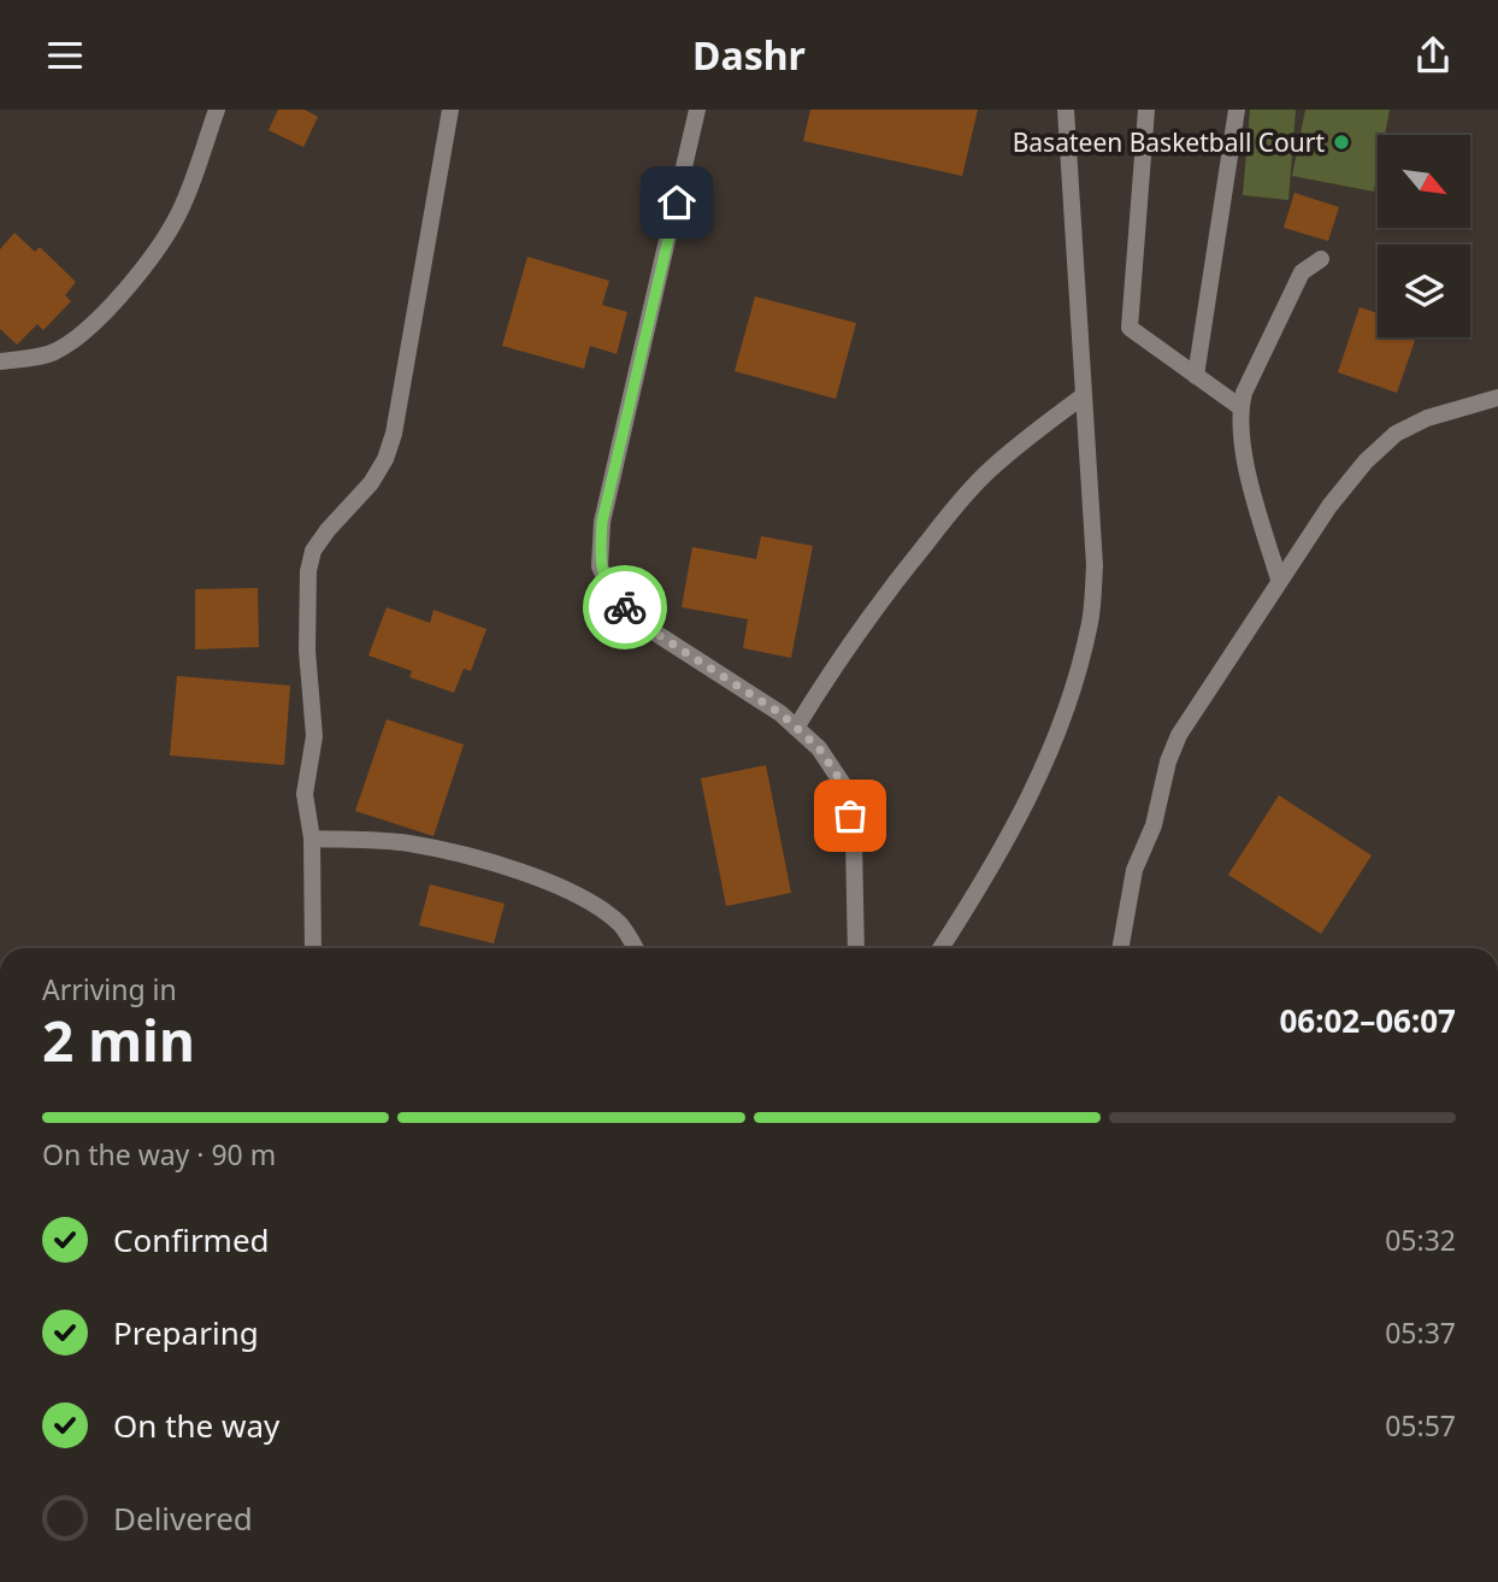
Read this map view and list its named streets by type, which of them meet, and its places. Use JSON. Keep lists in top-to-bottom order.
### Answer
{
  "places": ["Basateen Basketball Court"],
  "north": "bottom right",
  "page": {
    "header": "Dashr",
    "heading": ["2 min", "Arriving in", "06:02–06:07"],
    "bar": "On the way · 90 m",
    "list": [
      ["Confirmed", "05:32"],
      ["Preparing", "05:37"],
      ["On the way", "05:57"],
      "Delivered"
    ]
  }
}
